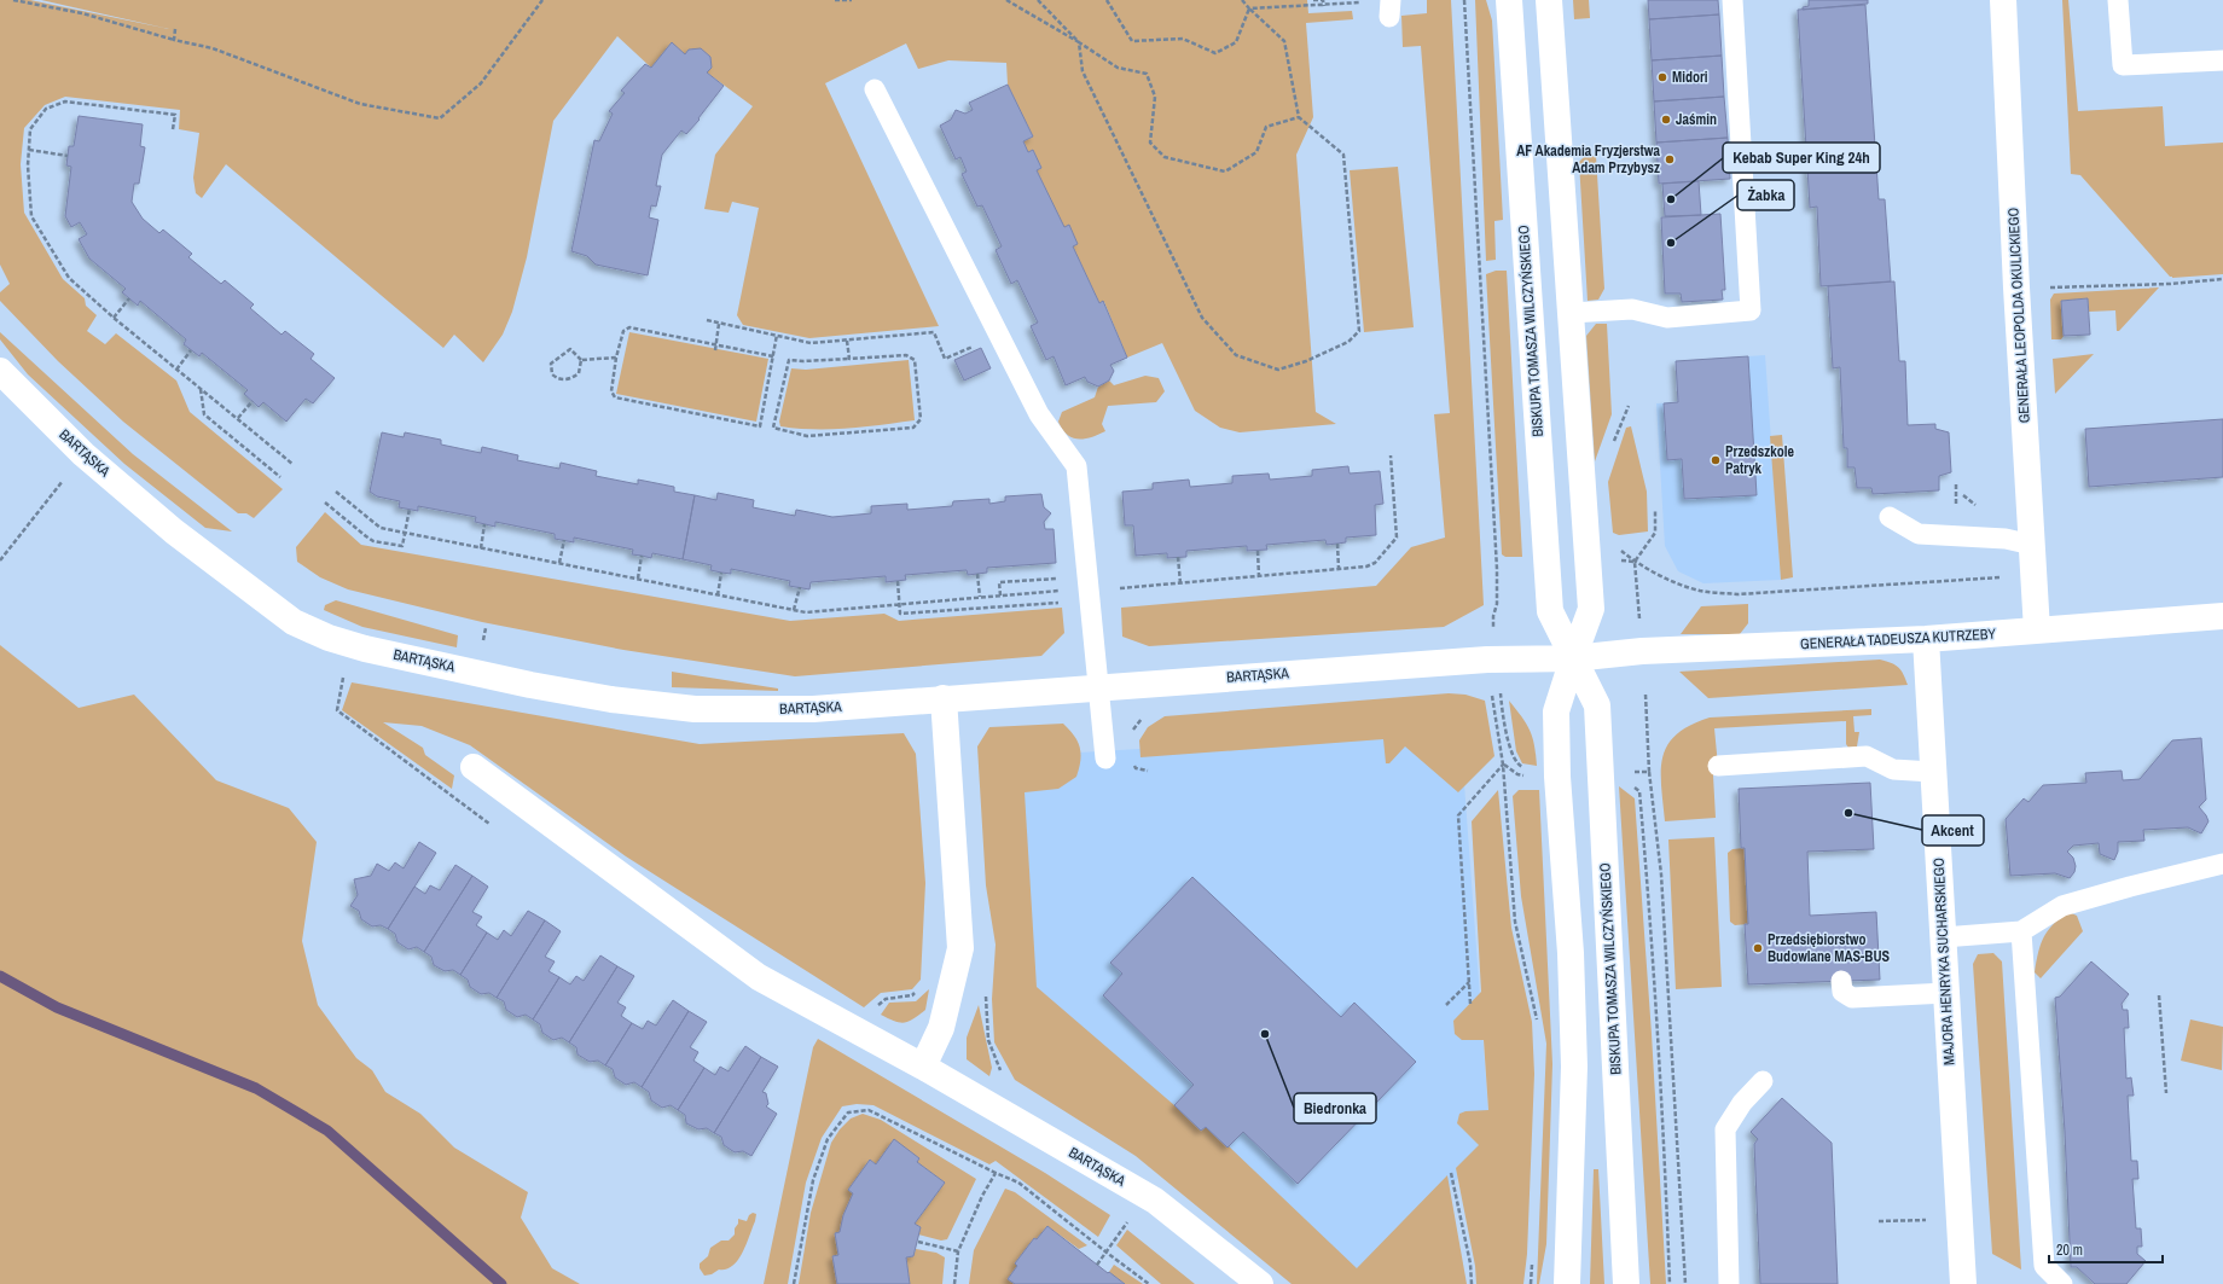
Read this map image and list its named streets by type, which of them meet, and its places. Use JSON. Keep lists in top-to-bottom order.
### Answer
{
  "streets": {
    "street": [
      "GENERAŁA LEOPOLDA OKULICKIEGO",
      "BISKUPA TOMASZA WILCZYŃSKIEGO",
      "BARTĄSKA",
      "GENERAŁA TADEUSZA KUTRZEBY",
      "MAJORA HENRYKA SUCHARSKIEGO"
    ]
  },
  "crossings": [
    ["GENERAŁA LEOPOLDA OKULICKIEGO", "GENERAŁA TADEUSZA KUTRZEBY"],
    ["BISKUPA TOMASZA WILCZYŃSKIEGO", "BARTĄSKA"],
    ["BISKUPA TOMASZA WILCZYŃSKIEGO", "GENERAŁA TADEUSZA KUTRZEBY"],
    ["BARTĄSKA", "GENERAŁA TADEUSZA KUTRZEBY"],
    ["GENERAŁA TADEUSZA KUTRZEBY", "MAJORA HENRYKA SUCHARSKIEGO"]
  ],
  "places": [
    "Midori",
    "Jaśmin",
    "AF Akademia Fryzjerstwa Adam Przybysz",
    "Kebab Super King 24h",
    "Żabka",
    "Przedszkole Patryk",
    "Akcent",
    "Przedsiębiorstwo Budowlane MAS-BUS",
    "Biedronka"
  ],
  "scale_bar": "20 m"
}
